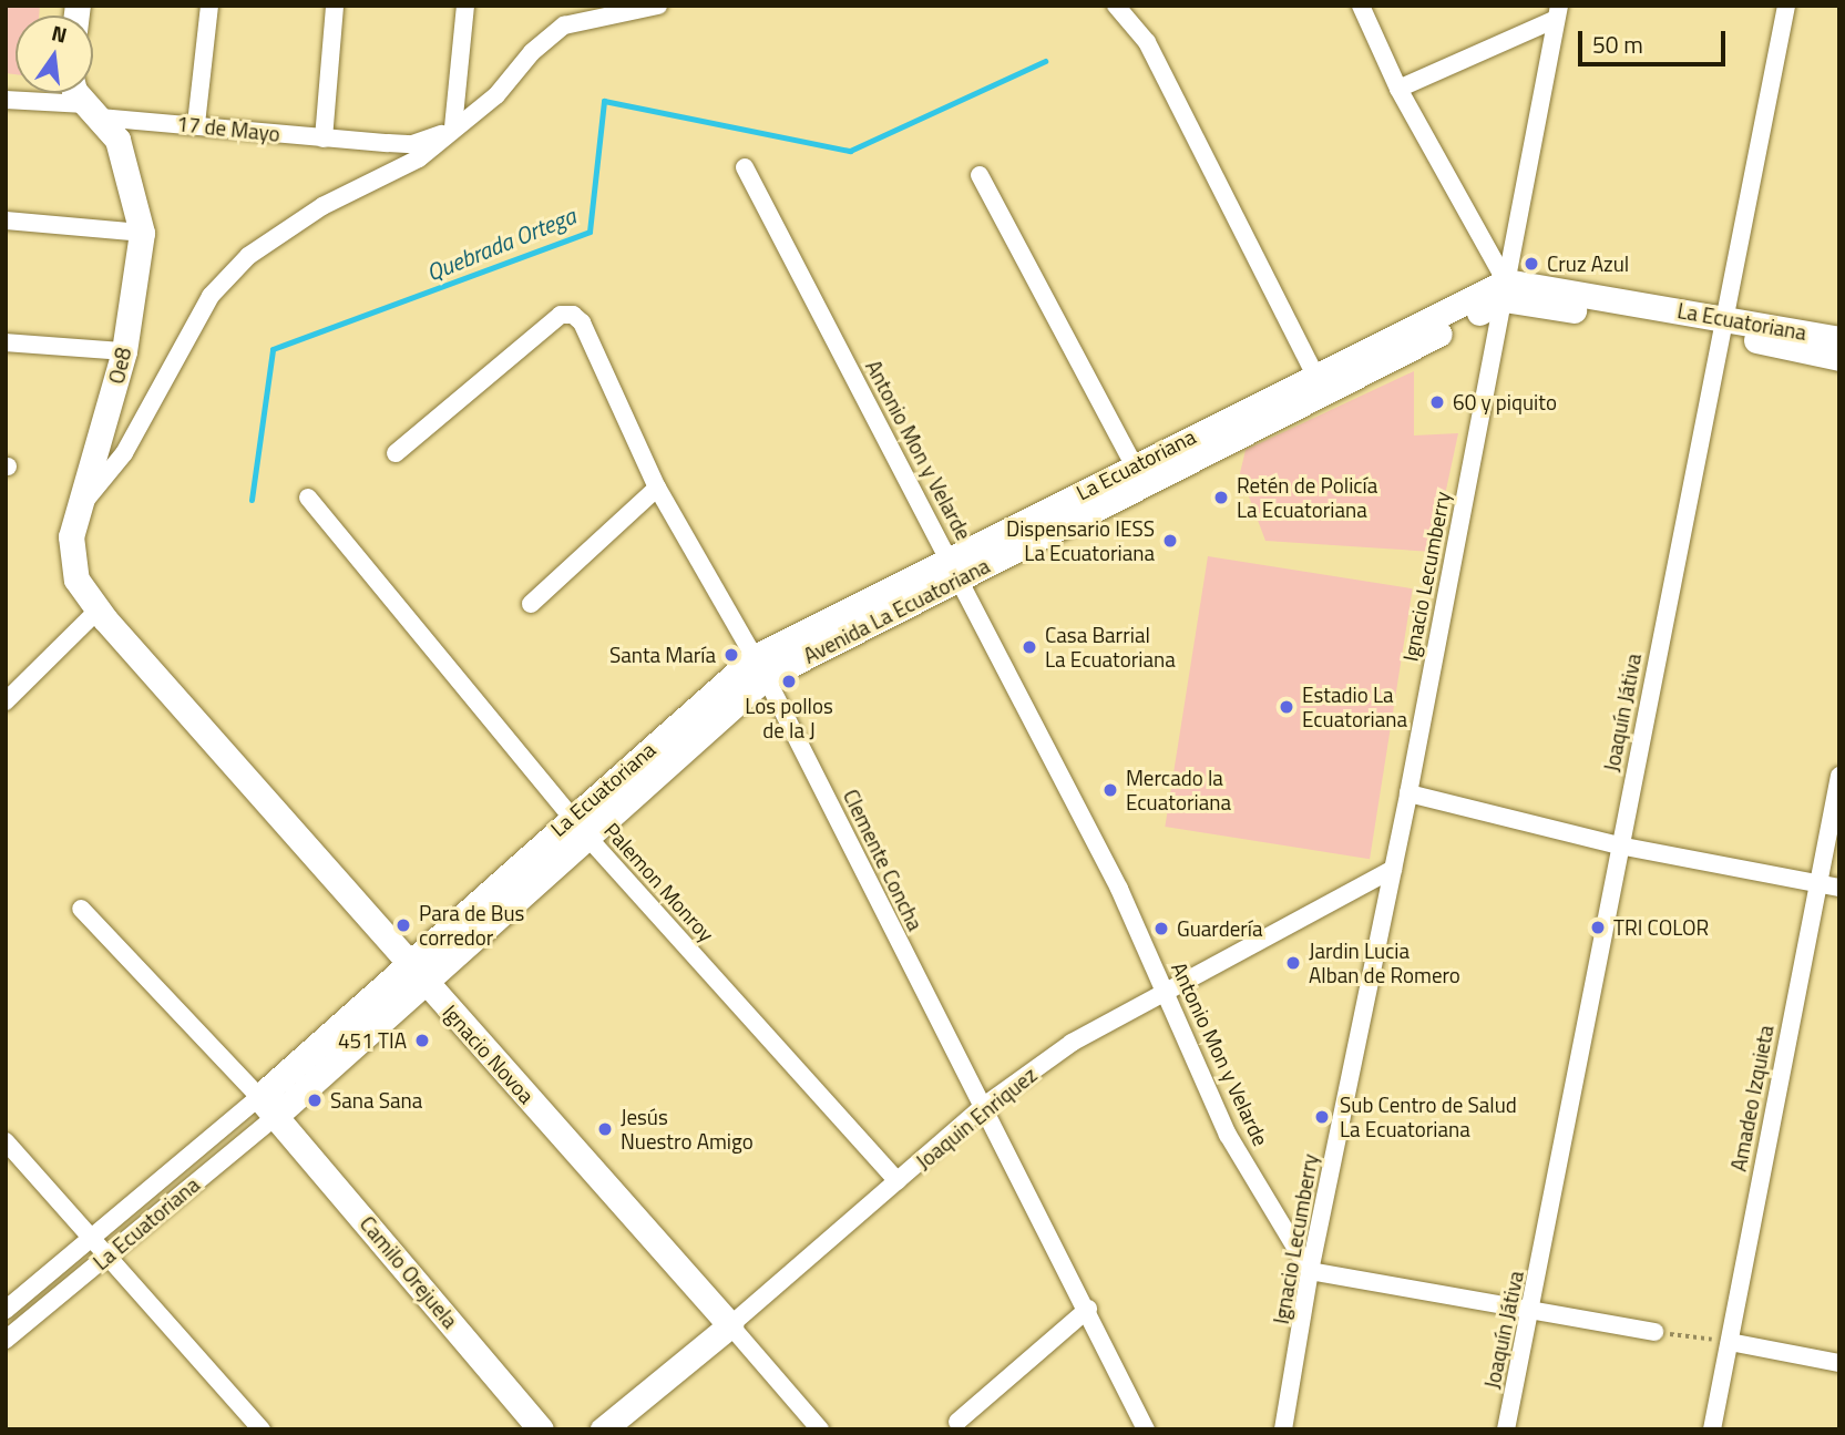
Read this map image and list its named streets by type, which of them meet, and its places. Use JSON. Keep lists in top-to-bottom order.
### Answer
{
  "streets": {
    "street": [
      "17 de Mayo",
      "La Ecuatoriana",
      "Oe8",
      "Antonio Mon y Velarde",
      "Ignacio Lecumberry",
      "Avenida La Ecuatoriana",
      "Joaquín Játiva",
      "Clemente Concha",
      "Palemon Monroy",
      "Ignacio Novoa",
      "Amadeo Izquieta",
      "Joaquin Enriquez",
      "Camilo Orejuela"
    ]
  },
  "crossings": [
    ["17 de Mayo", "Oe8"],
    ["La Ecuatoriana", "Antonio Mon y Velarde"],
    ["La Ecuatoriana", "Avenida La Ecuatoriana"],
    ["La Ecuatoriana", "Joaquín Játiva"],
    ["La Ecuatoriana", "Clemente Concha"],
    ["La Ecuatoriana", "Palemon Monroy"],
    ["La Ecuatoriana", "Ignacio Novoa"],
    ["La Ecuatoriana", "Camilo Orejuela"],
    ["Oe8", "Ignacio Novoa"],
    ["Antonio Mon y Velarde", "Ignacio Lecumberry"],
    ["Antonio Mon y Velarde", "Avenida La Ecuatoriana"],
    ["Antonio Mon y Velarde", "Joaquin Enriquez"],
    ["Ignacio Lecumberry", "Avenida La Ecuatoriana"],
    ["Ignacio Lecumberry", "Joaquin Enriquez"],
    ["Avenida La Ecuatoriana", "Clemente Concha"],
    ["Avenida La Ecuatoriana", "Palemon Monroy"],
    ["Avenida La Ecuatoriana", "Ignacio Novoa"],
    ["Clemente Concha", "Joaquin Enriquez"],
    ["Palemon Monroy", "Joaquin Enriquez"],
    ["Ignacio Novoa", "Joaquin Enriquez"]
  ],
  "water": ["Quebrada Ortega"],
  "places": [
    "Cruz Azul",
    "60 y piquito",
    "Retén de Policía La Ecuatoriana",
    "Dispensario IESS La Ecuatoriana",
    "Casa Barrial La Ecuatoriana",
    "Santa María",
    "Los pollos de la J",
    "Estadio La Ecuatoriana",
    "Mercado la Ecuatoriana",
    "Para de Bus corredor",
    "TRI COLOR",
    "Guardería",
    "Jardin Lucia Alban de Romero",
    "451 TIA",
    "Sana Sana",
    "Sub Centro de Salud La Ecuatoriana",
    "Jesús Nuestro Amigo"
  ],
  "scale_bar": "50 m",
  "north": "top"
}
